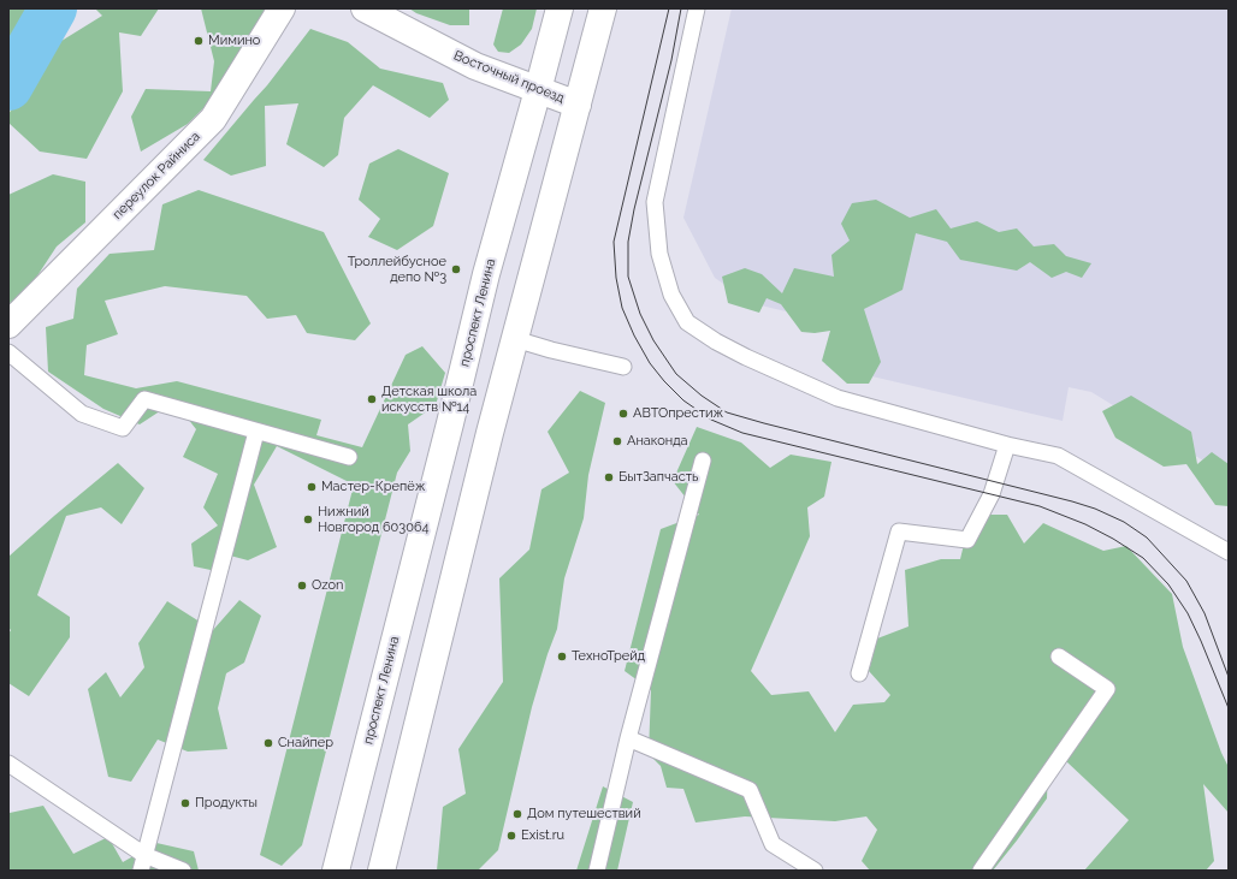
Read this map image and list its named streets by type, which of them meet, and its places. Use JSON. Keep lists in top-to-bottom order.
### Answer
{
  "streets": {
    "main road": ["Восточный проезд", "переулок Райниса", "проспект Ленина"]
  },
  "crossings": [
    ["Восточный проезд", "проспект Ленина"]
  ],
  "places": [
    "Мимино",
    "Троллейбусное депо №3",
    "Детская школа искусств №14",
    "АВТОпрестиж",
    "Анаконда",
    "БытЗапчасть",
    "Мастер-Крепёж",
    "Нижний Новгород 603064",
    "Ozon",
    "ТехноТрейд",
    "Снайпер",
    "Продукты",
    "Дом путешествий",
    "Exist.ru"
  ]
}
